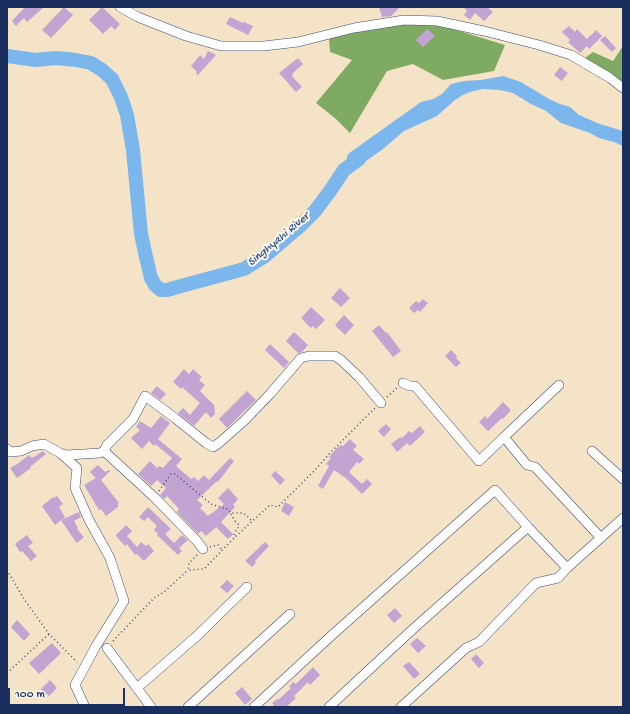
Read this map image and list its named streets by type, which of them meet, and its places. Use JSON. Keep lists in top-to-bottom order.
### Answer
{
  "water": ["Singhyahi River"],
  "scale_bar": "100 m"
}
